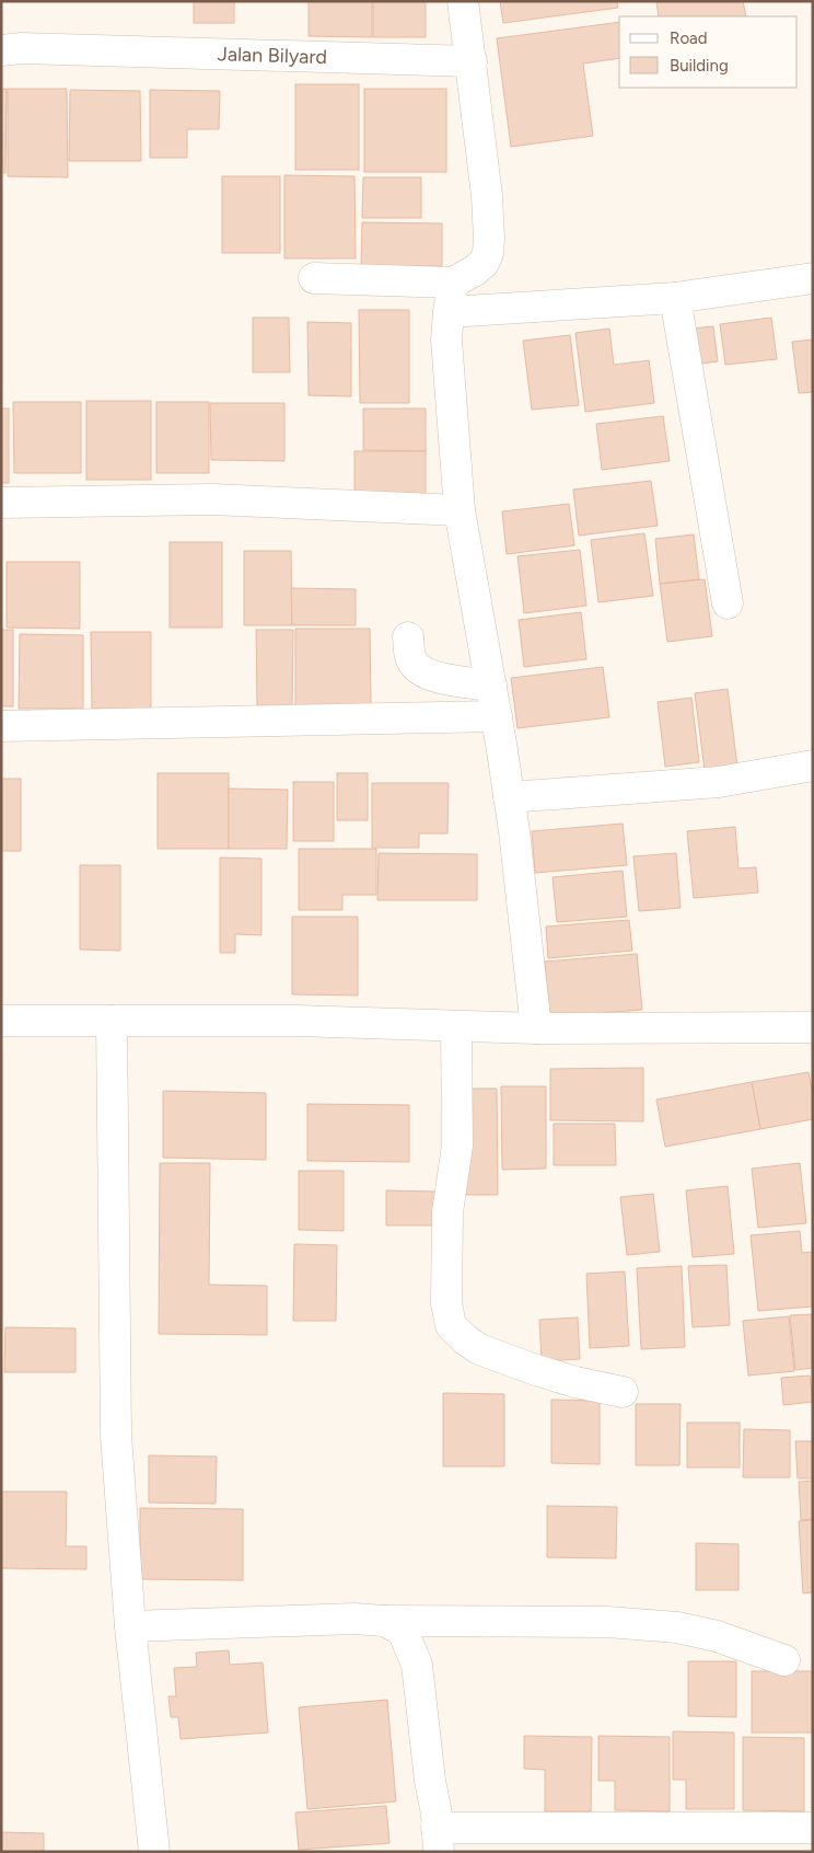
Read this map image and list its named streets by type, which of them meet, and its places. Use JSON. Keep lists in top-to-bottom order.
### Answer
{
  "streets": {
    "street": ["Jalan Bilyard"]
  },
  "legend": ["Road", "Building"]
}
